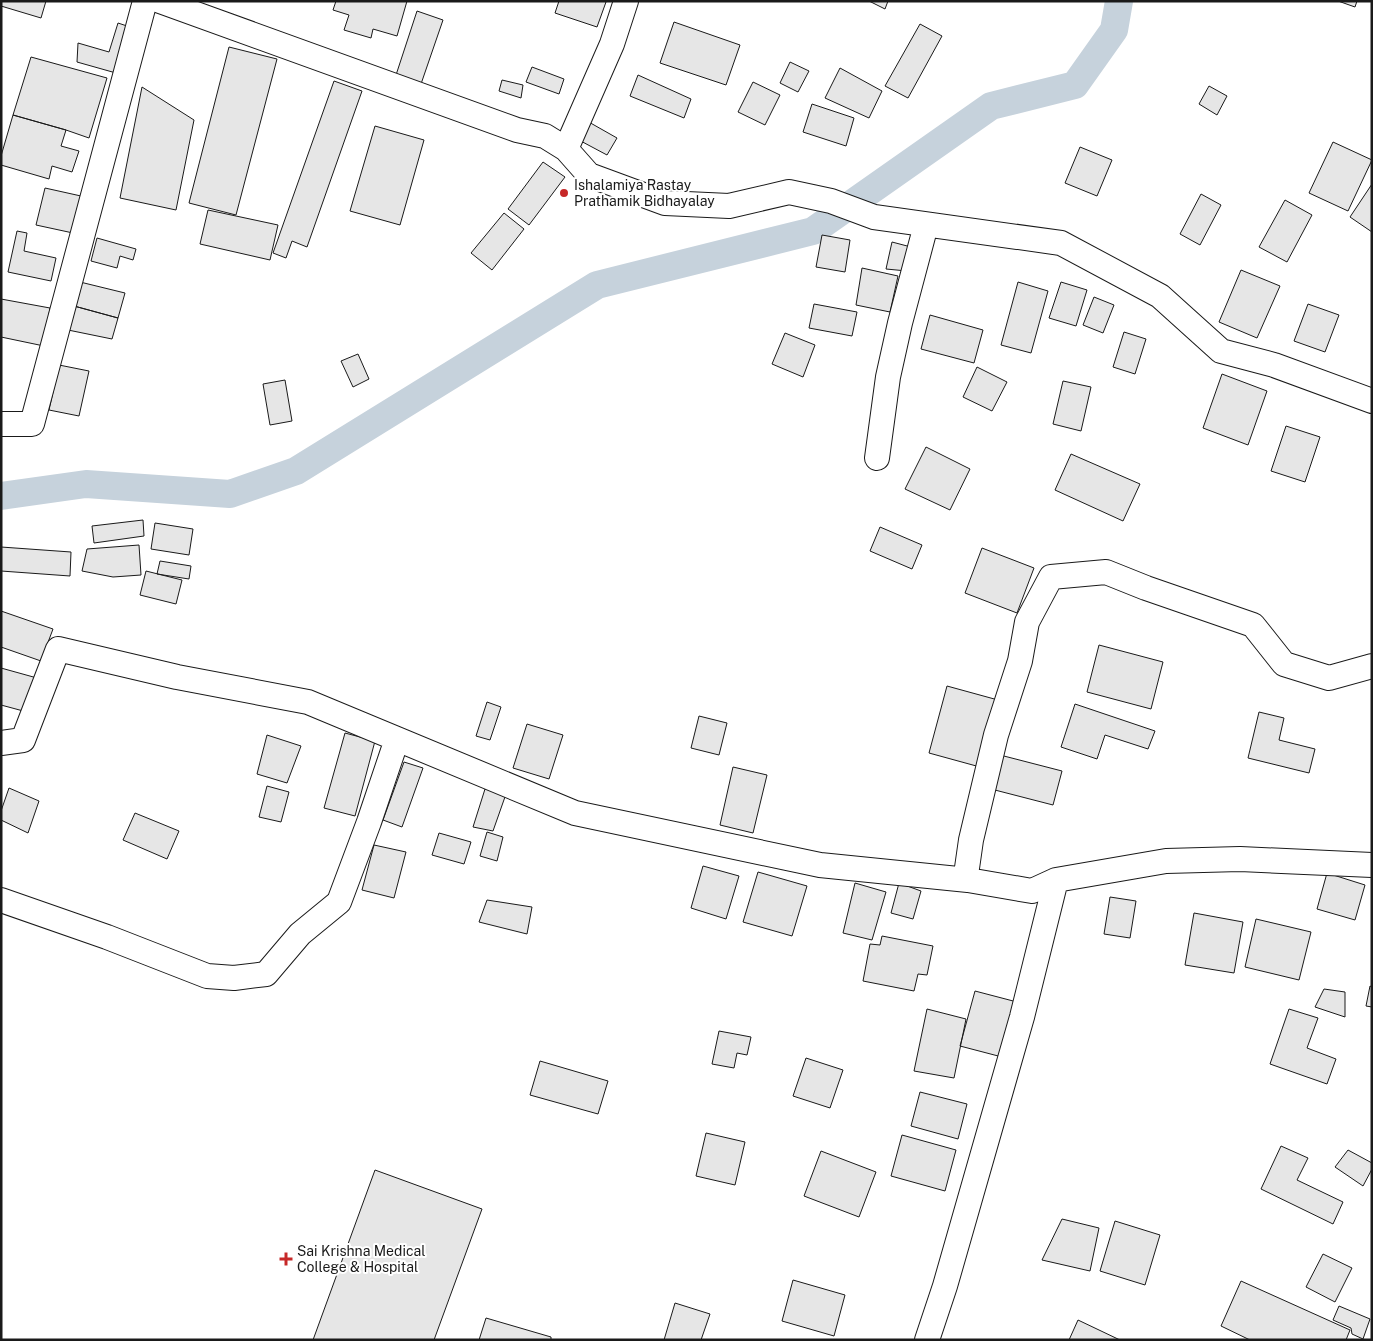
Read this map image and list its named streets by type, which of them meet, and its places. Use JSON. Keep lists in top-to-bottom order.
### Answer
{
  "places": {
    "other": ["Ishalamiya Rastay Prathamik Bidhayalay"],
    "health": ["Sai Krishna Medical College & Hospital"]
  }
}
